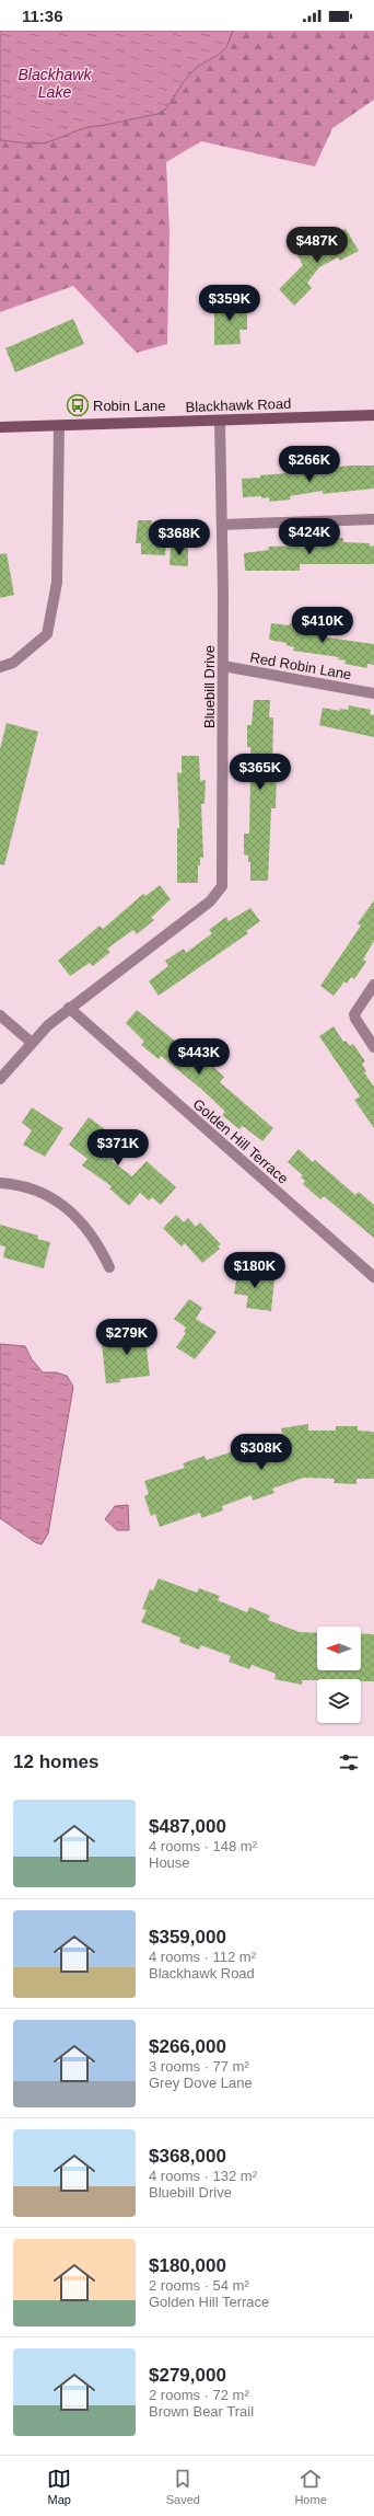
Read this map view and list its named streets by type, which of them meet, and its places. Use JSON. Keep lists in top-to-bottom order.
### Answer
{
  "streets": {
    "street": [
      "Blackhawk Road",
      "Red Robin Lane",
      "Bluebill Drive",
      "Golden Hill Terrace"
    ]
  },
  "crossings": [
    ["Blackhawk Road", "Bluebill Drive"],
    ["Red Robin Lane", "Bluebill Drive"],
    ["Bluebill Drive", "Golden Hill Terrace"]
  ],
  "water": ["Blackhawk Lake"],
  "places": {
    "bus stop": ["Robin Lane"]
  },
  "north": "left",
  "page": {
    "status": "11:36",
    "price": [
      "$487K",
      "$359K",
      "$266K",
      "$424K",
      "$368K",
      "$410K",
      "$365K",
      "$443K",
      "$371K",
      "$180K",
      "$279K",
      "$308K"
    ],
    "heading": "12 homes",
    "list": [
      {
        "name": "$487,000",
        "note": "4 rooms · 148 m² · House"
      },
      {
        "name": "$359,000",
        "note": "4 rooms · 112 m² · Blackhawk Road"
      },
      {
        "name": "$266,000",
        "note": "3 rooms · 77 m² · Grey Dove Lane"
      },
      {
        "name": "$368,000",
        "note": "4 rooms · 132 m² · Bluebill Drive"
      },
      {
        "name": "$180,000",
        "note": "2 rooms · 54 m² · Golden Hill Terrace"
      },
      {
        "name": "$279,000",
        "note": "2 rooms · 72 m² · Brown Bear Trail"
      }
    ],
    "tabs": ["Map", "Saved", "Home"]
  }
}
